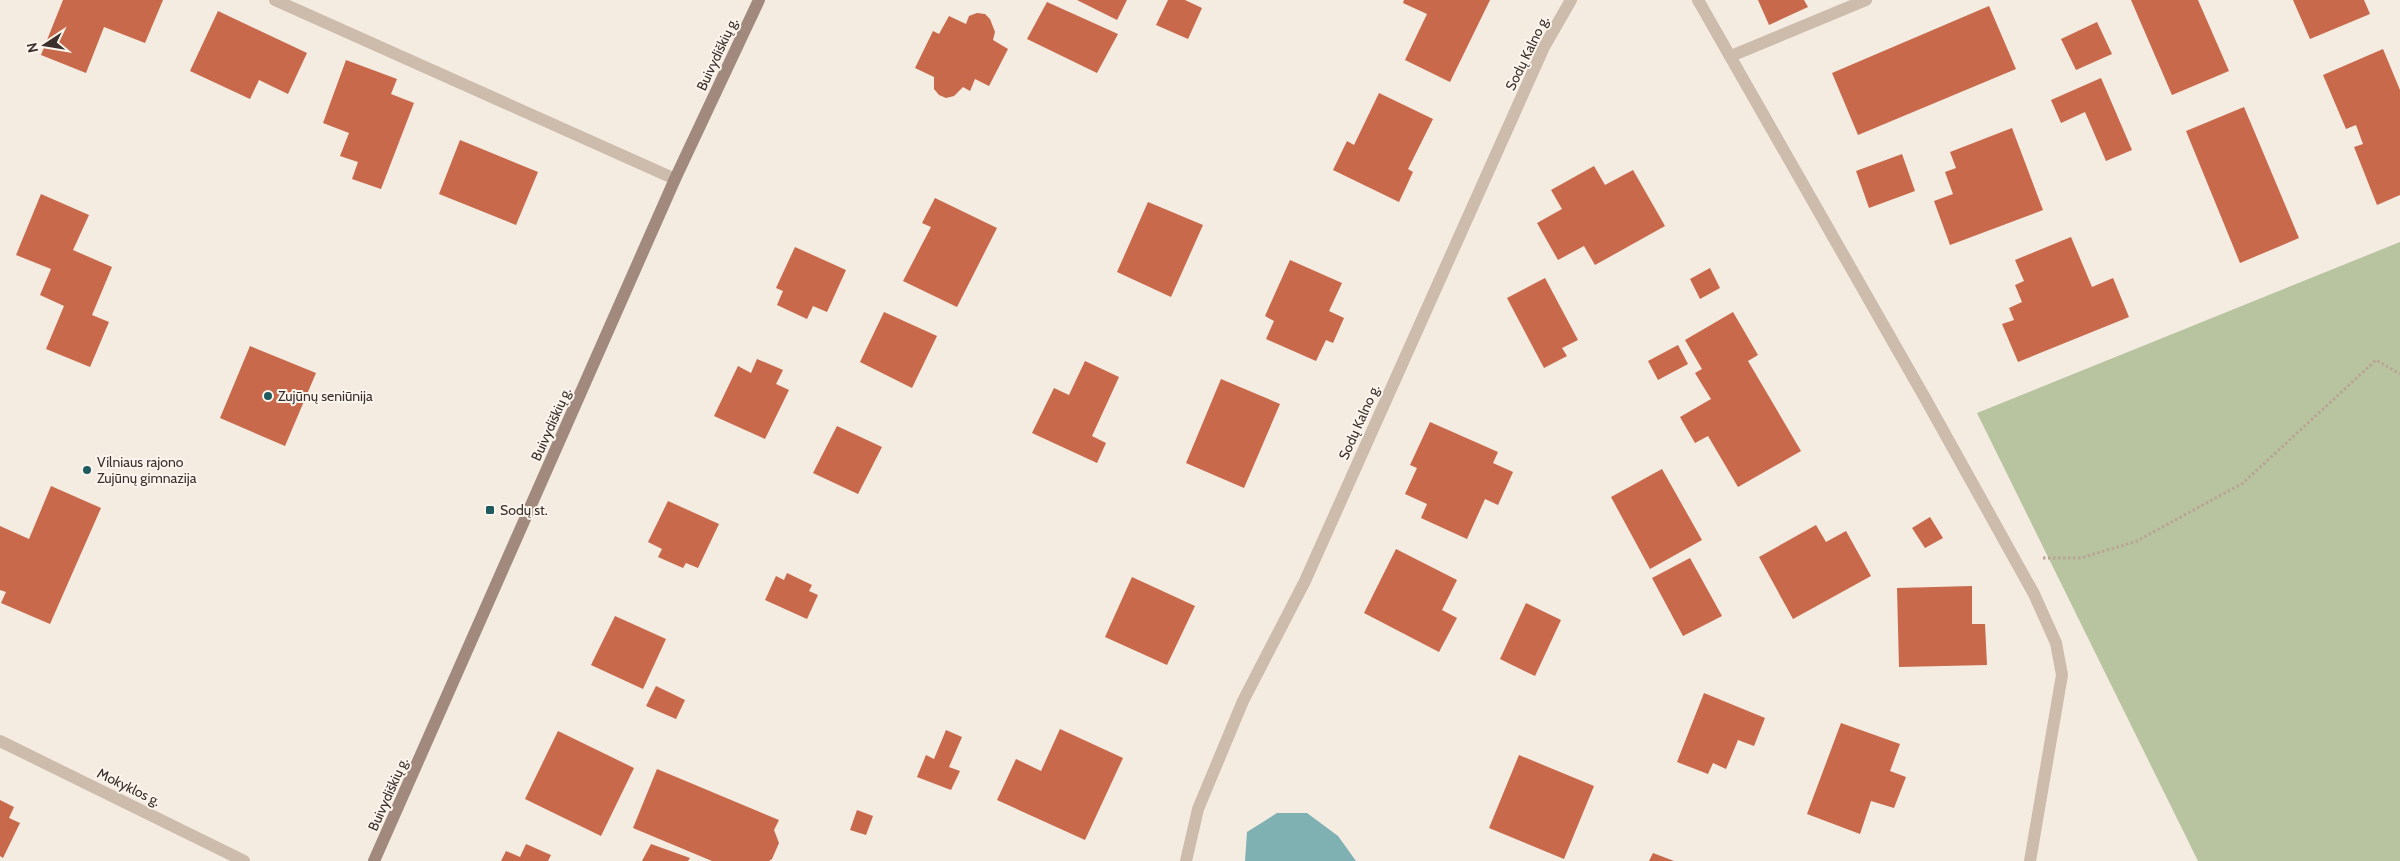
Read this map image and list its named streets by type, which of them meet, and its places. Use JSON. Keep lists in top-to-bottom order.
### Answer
{
  "streets": {
    "main road": ["Buivydiškių g."],
    "street": ["Sodų Kalno g.", "Mokyklos g."]
  },
  "places": {
    "other": ["Zujūnų seniūnija", "Vilniaus rajono Zujūnų gimnazija"],
    "transit": ["Sodų st."]
  },
  "north": "left"
}
